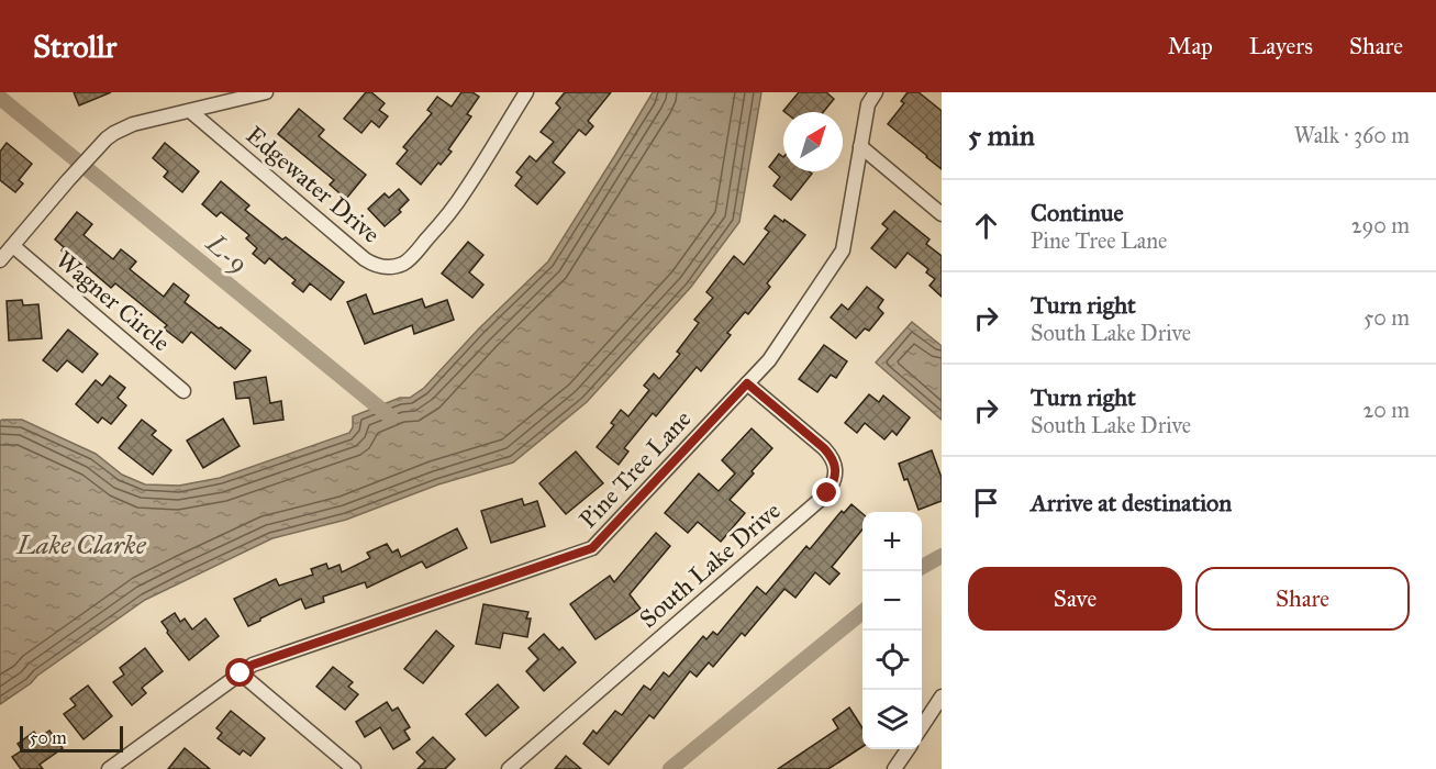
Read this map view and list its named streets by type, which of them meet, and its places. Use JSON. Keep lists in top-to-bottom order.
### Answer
{
  "streets": {
    "street": [
      "Edgewater Drive",
      "Wagner Circle",
      "Pine Tree Lane",
      "South Lake Drive"
    ]
  },
  "crossings": [
    ["Pine Tree Lane", "South Lake Drive"]
  ],
  "water": ["L-9", "Lake Clarke"],
  "scale_bar": "50 m",
  "north": "top right",
  "page": {
    "header": "Strollr",
    "nav": ["Map", "Layers", "Share"],
    "heading": ["5 min", "Walk · 360 m"],
    "list": [
      ["Continue", "Pine Tree Lane", "290 m"],
      ["Turn right", "South Lake Drive", "50 m"],
      ["Turn right", "South Lake Drive", "20 m"],
      "Arrive at destination"
    ],
    "map_buttons": ["+", "−"],
    "buttons": ["Save", "Share"],
    "scale": "50 m"
  }
}
